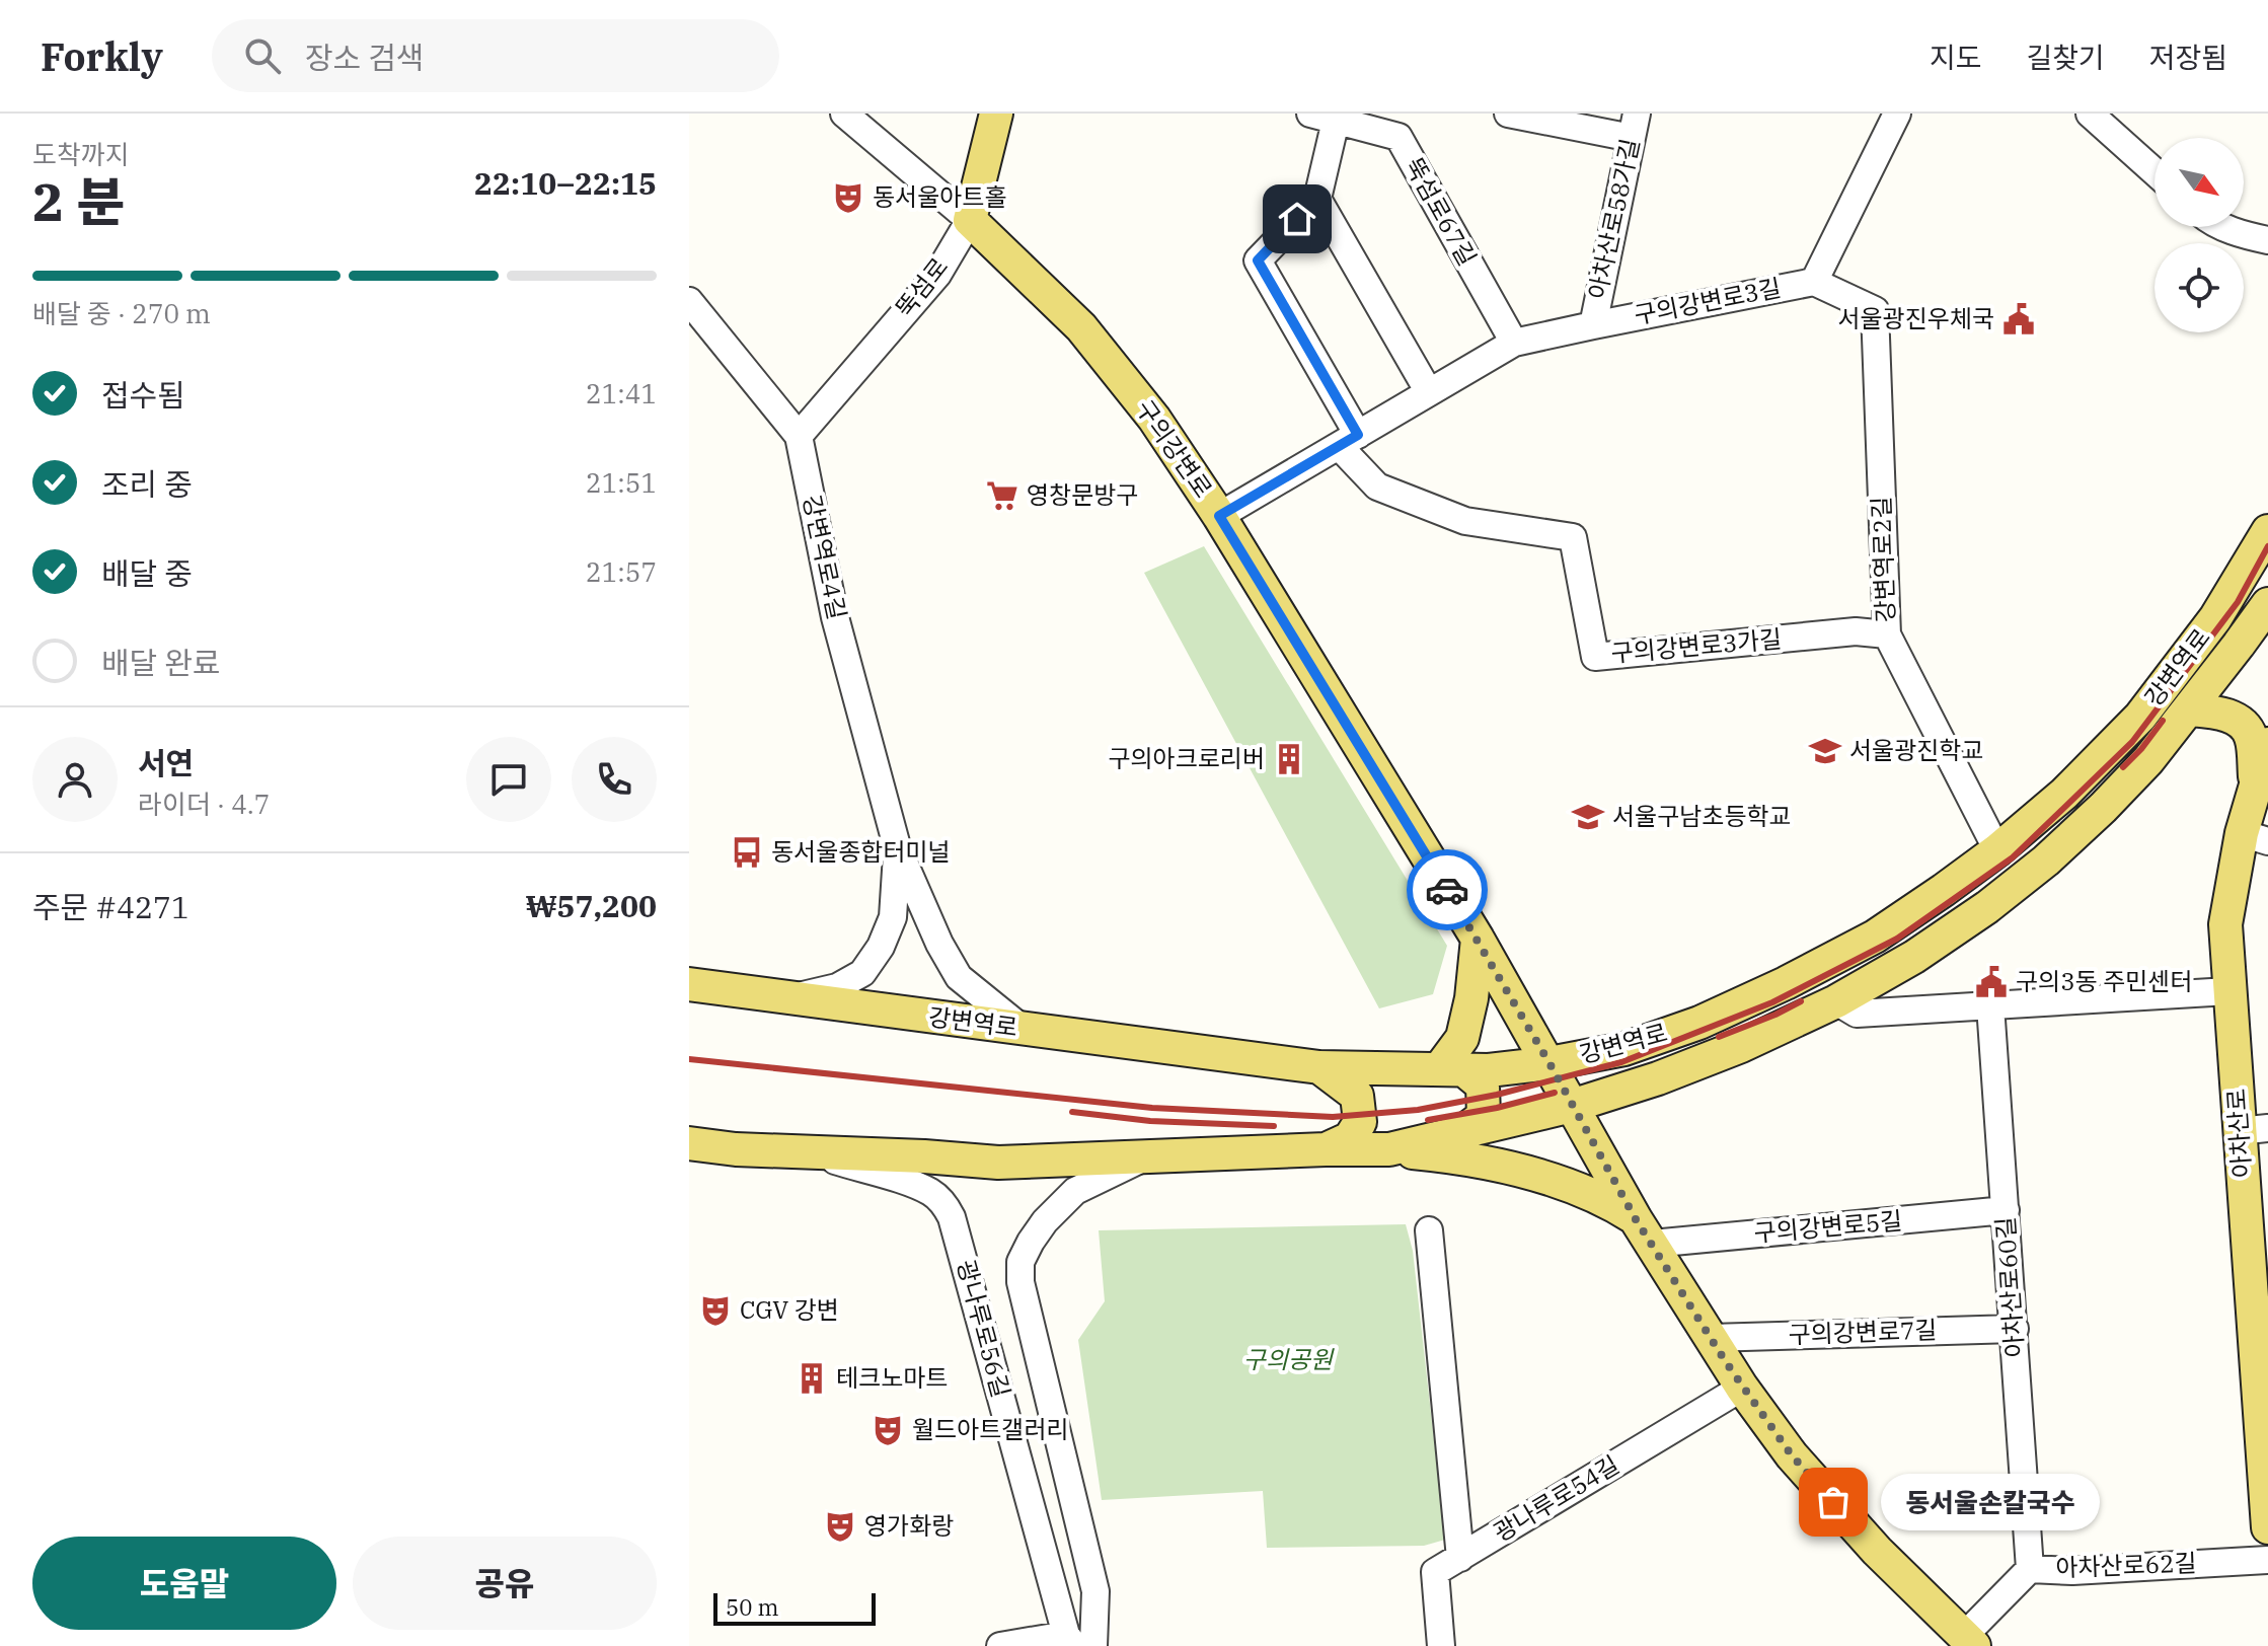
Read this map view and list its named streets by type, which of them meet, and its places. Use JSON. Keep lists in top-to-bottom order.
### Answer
{
  "streets": {
    "main road": [
      "뚝섬로",
      "구의강변로",
      "강변역로",
      "아차산로"
    ],
    "street": [
      "뚝섬로67길",
      "아차산로58가길",
      "구의강변로3길",
      "강변역로4길",
      "강변역로2길",
      "구의강변로3가길",
      "구의강변로5길",
      "아차산로60길",
      "광나루로56길",
      "구의강변로7길",
      "광나루로54길",
      "아차산로62길"
    ]
  },
  "crossings": [
    ["뚝섬로67길", "구의강변로3길"],
    ["아차산로58가길", "구의강변로3길"],
    ["뚝섬로", "구의강변로"],
    ["뚝섬로", "강변역로4길"],
    ["구의강변로3길", "구의강변로"],
    ["구의강변로3길", "강변역로2길"],
    ["구의강변로3길", "구의강변로3가길"],
    ["구의강변로", "강변역로"],
    ["구의강변로", "구의강변로5길"],
    ["구의강변로", "구의강변로7길"],
    ["구의강변로", "광나루로54길"],
    ["구의강변로", "아차산로62길"],
    ["강변역로4길", "강변역로"],
    ["강변역로2길", "구의강변로3가길"],
    ["강변역로2길", "강변역로"],
    ["강변역로", "광나루로56길"],
    ["구의강변로5길", "아차산로60길"],
    ["아차산로60길", "구의강변로7길"],
    ["아차산로60길", "아차산로62길"]
  ],
  "parks": ["구의공원"],
  "places": {
    "theatre": [
      "동서울아트홀",
      "CGV 강변",
      "월드아트갤러리",
      "영가화랑"
    ],
    "public building": ["서울광진우체국", "구의3동 주민센터"],
    "supermarket": ["영창문방구"],
    "school or university": ["서울광진학교", "서울구남초등학교"],
    "building": ["구의아크로리버", "테크노마트"],
    "bus stop": ["동서울종합터미널"],
    "other": ["동서울손칼국수"]
  },
  "scale_bar": "50 m",
  "north": "bottom right",
  "page": {
    "header": "Forkly",
    "search": "장소 검색",
    "nav": ["지도", "길찾기", "저장됨"],
    "heading": ["2 분", "도착까지", "22:10–22:15"],
    "panel": [
      "서연",
      "라이더 · 4.7",
      "주문 #4271",
      "₩57,200"
    ],
    "bar": "배달 중 · 270 m",
    "list": [
      ["접수됨", "21:41"],
      ["조리 중", "21:51"],
      ["배달 중", "21:57"],
      "배달 완료"
    ],
    "bubble": "동서울손칼국수",
    "buttons": ["도움말", "공유"],
    "scale": "50 m"
  }
}
